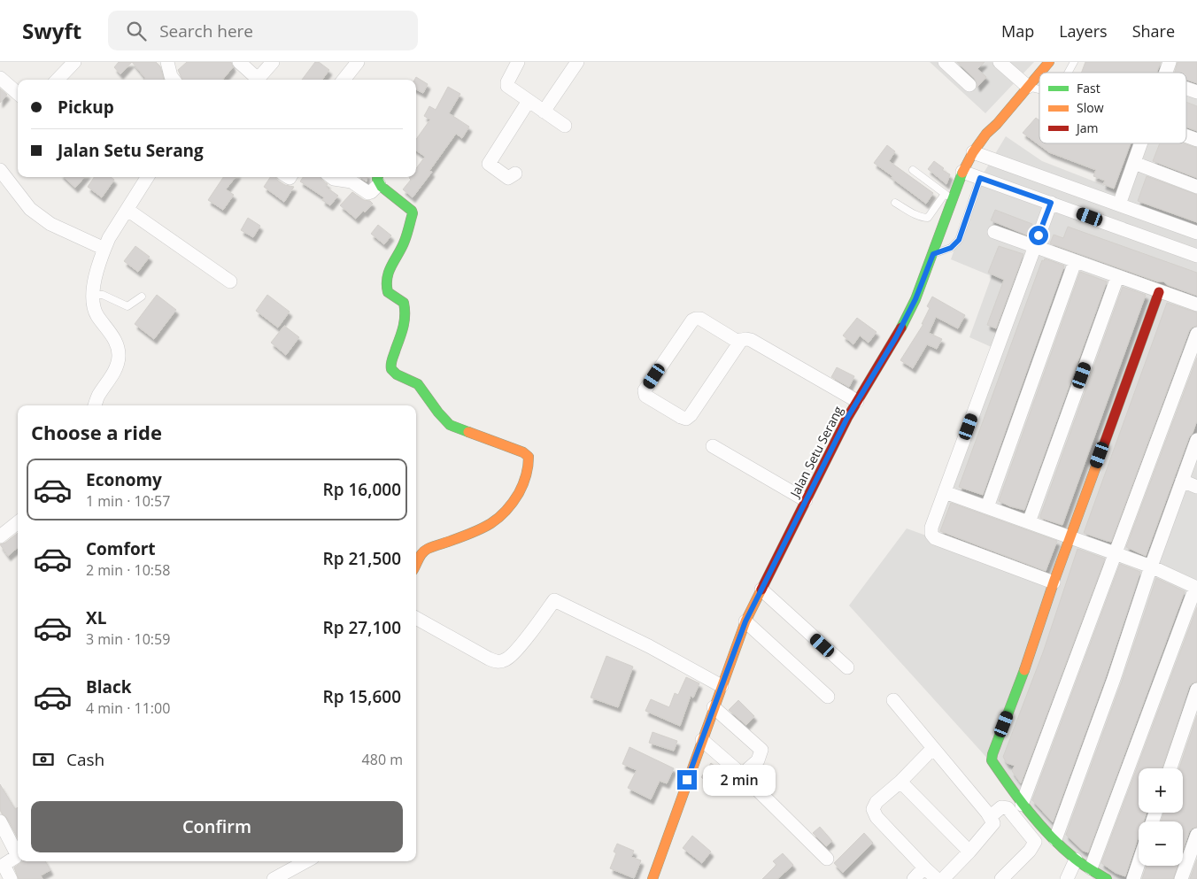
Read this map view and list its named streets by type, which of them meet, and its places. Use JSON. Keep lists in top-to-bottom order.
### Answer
{
  "streets": {
    "street": ["Jalan Setu Serang"]
  },
  "legend": ["Fast", "Slow", "Jam"],
  "page": {
    "header": "Swyft",
    "search": "Search here",
    "nav": ["Map", "Layers", "Share"],
    "banner": ["Pickup", "Jalan Setu Serang"],
    "heading": "Choose a ride",
    "list": [
      {
        "name": "Economy",
        "note": "1 min · 10:57",
        "value": "Rp 16,000"
      },
      {
        "name": "Comfort",
        "note": "2 min · 10:58",
        "value": "Rp 21,500"
      },
      {
        "name": "XL",
        "note": "3 min · 10:59",
        "value": "Rp 27,100"
      },
      {
        "name": "Black",
        "note": "4 min · 11:00",
        "value": "Rp 15,600"
      }
    ],
    "pay": ["Cash", "480 m"],
    "bubble": "2 min",
    "map_buttons": ["+", "−"],
    "buttons": "Confirm"
  }
}
